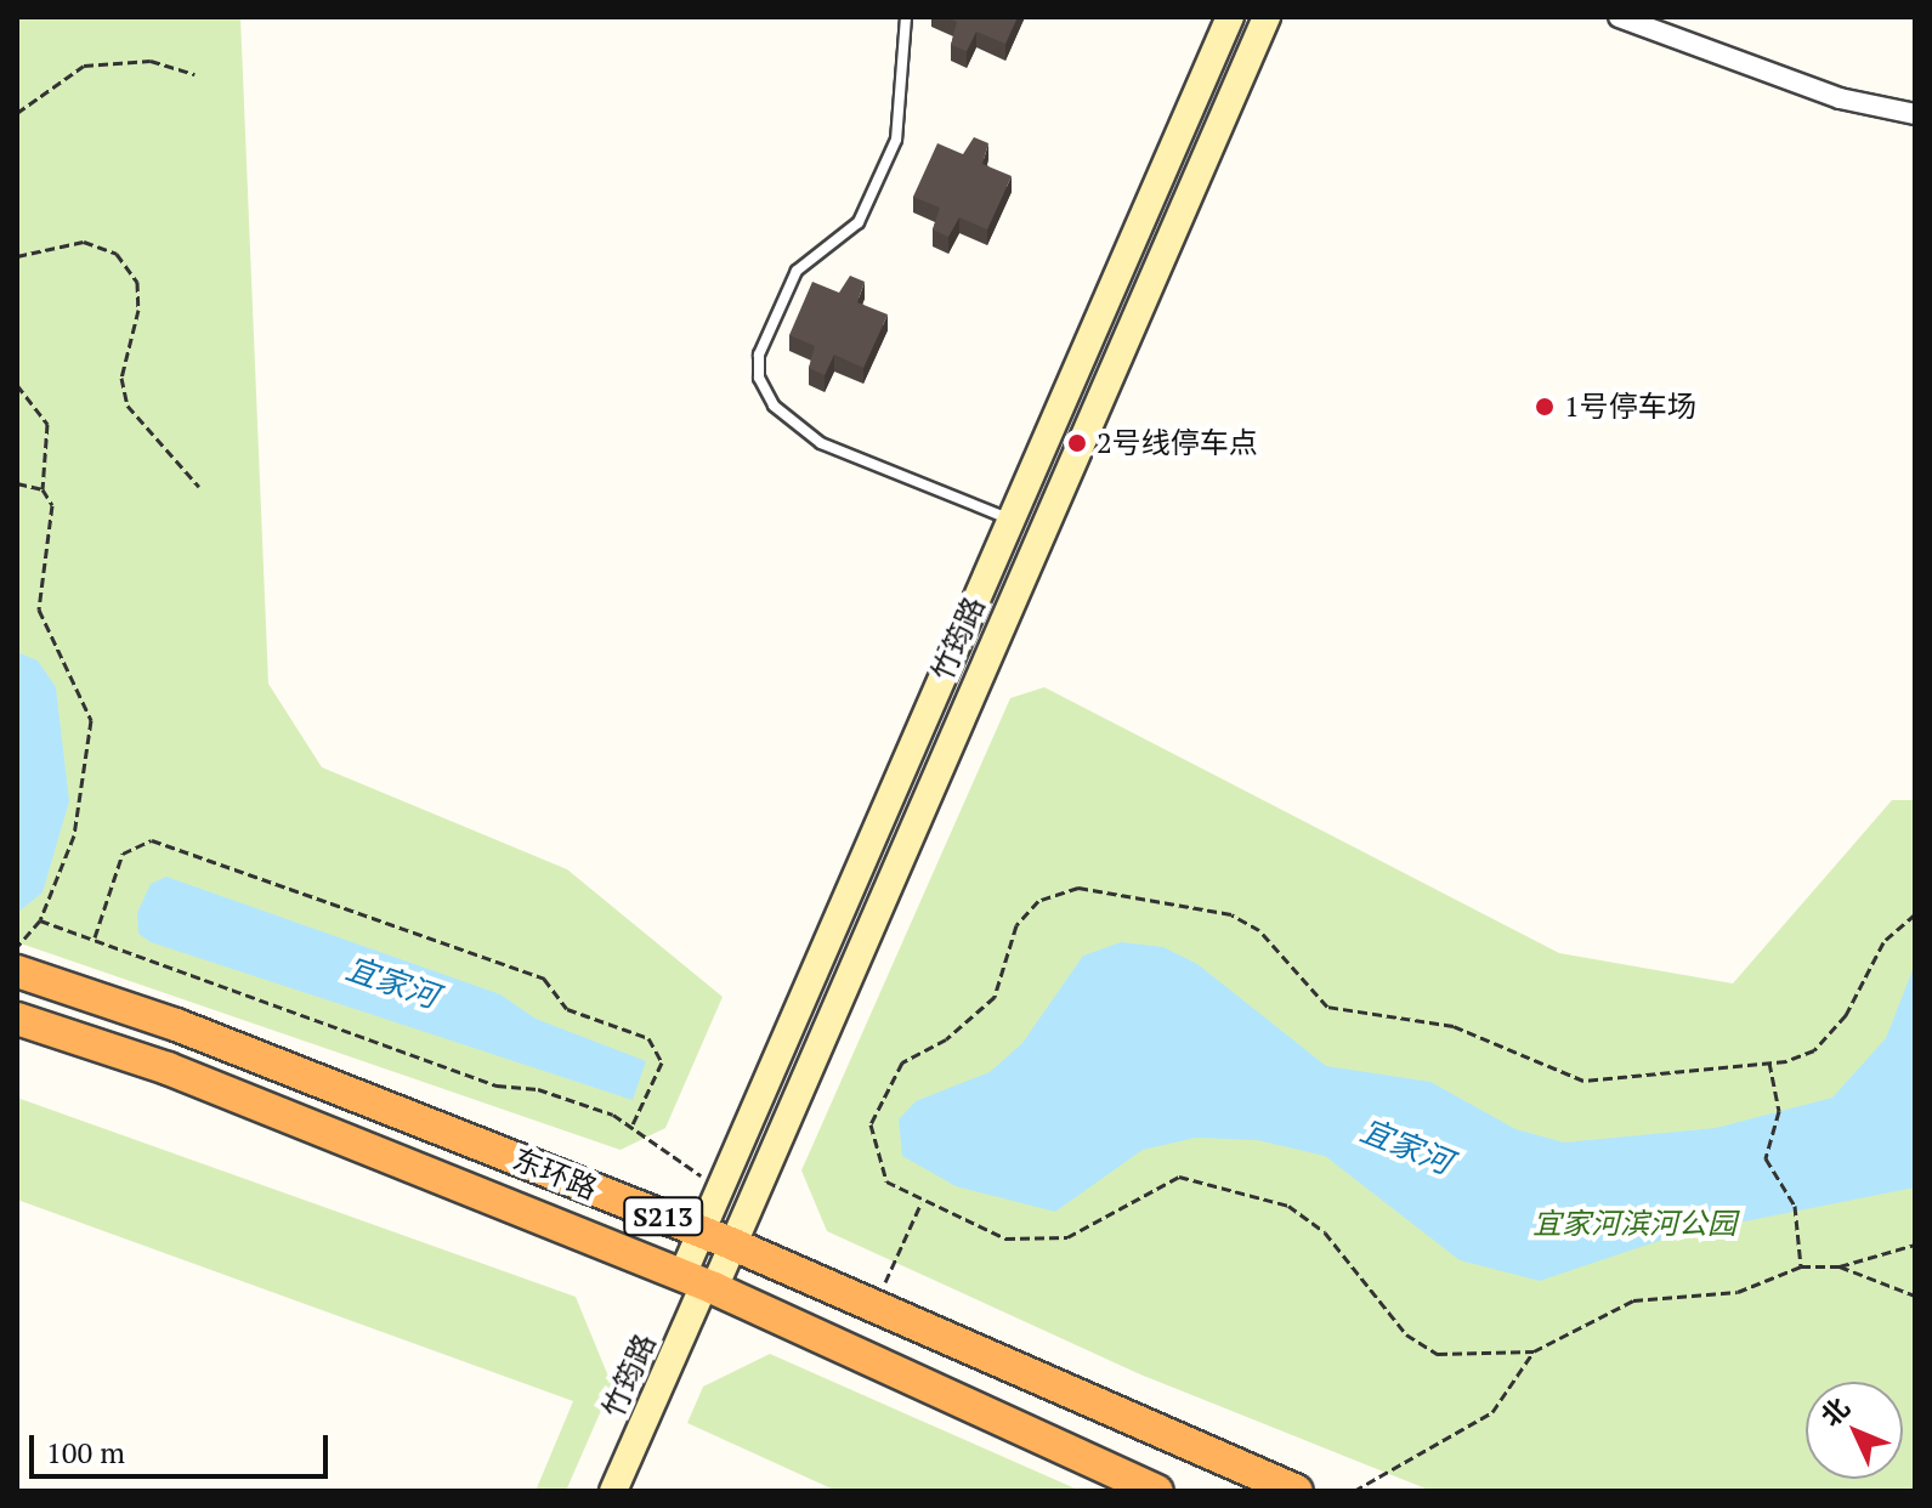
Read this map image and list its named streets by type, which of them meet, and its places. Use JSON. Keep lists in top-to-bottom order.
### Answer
{
  "streets": {
    "highway": ["东环路", "S213"],
    "main road": ["竹筠路"]
  },
  "crossings": [
    ["竹筠路", "东环路"]
  ],
  "water": ["宜家河"],
  "parks": ["宜家河滨河公园"],
  "places": ["1号停车场", "2号线停车点"],
  "scale_bar": "100 m",
  "north": "top left"
}
